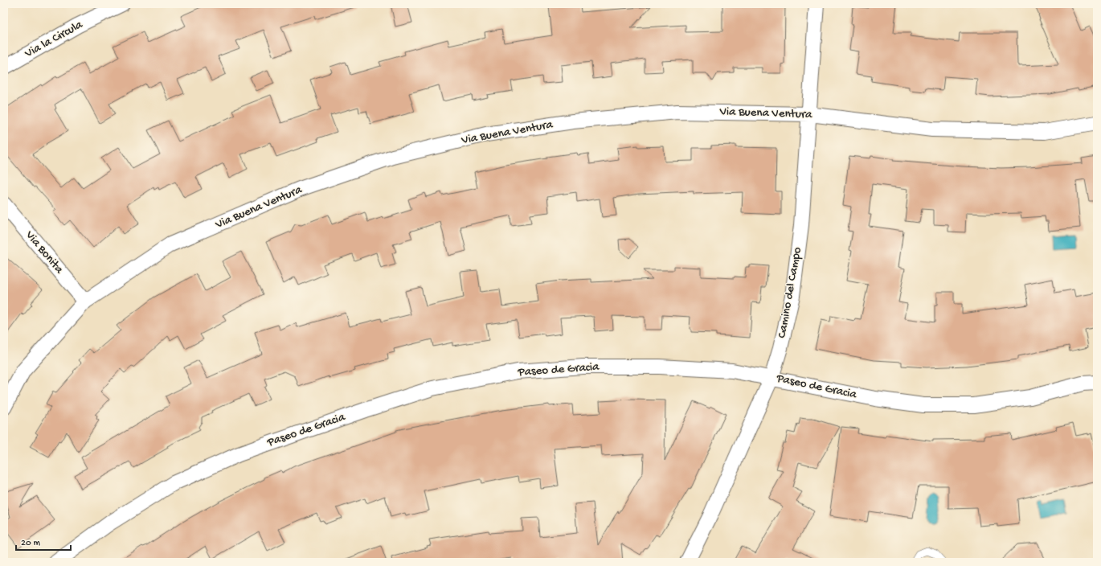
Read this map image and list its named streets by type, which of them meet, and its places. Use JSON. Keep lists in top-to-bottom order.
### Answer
{
  "streets": {
    "street": [
      "Via la Circula",
      "Via Buena Ventura",
      "Via Bonita",
      "Camino del Campo",
      "Paseo de Gracia"
    ]
  },
  "crossings": [
    ["Via Buena Ventura", "Via Bonita"],
    ["Via Buena Ventura", "Camino del Campo"],
    ["Camino del Campo", "Paseo de Gracia"]
  ],
  "scale_bar": "20 m"
}
